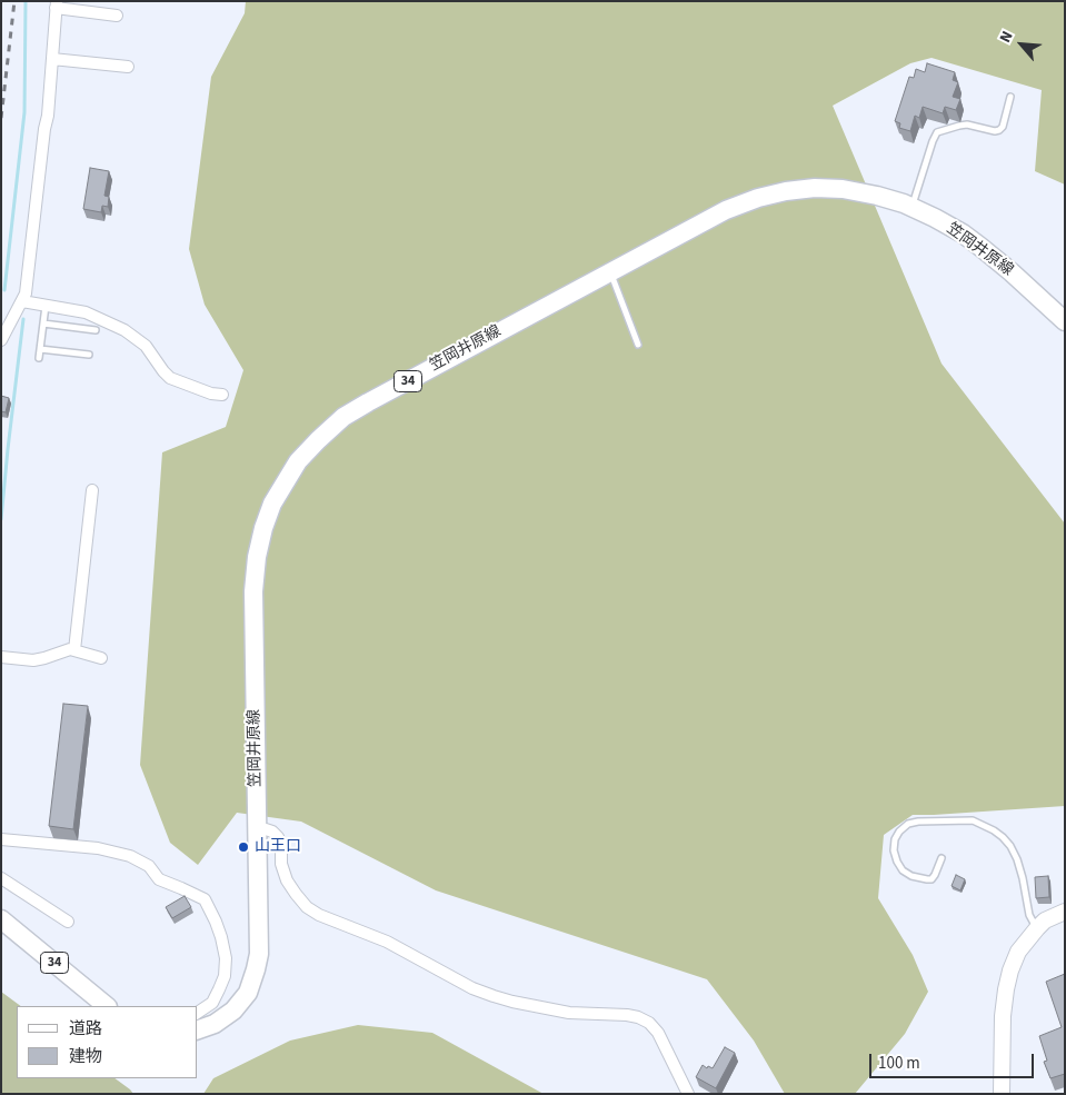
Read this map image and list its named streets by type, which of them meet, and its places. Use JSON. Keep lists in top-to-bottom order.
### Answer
{
  "streets": {
    "main road": ["笠岡井原線", "34"]
  },
  "places": ["山王口"],
  "legend": ["道路", "建物"],
  "scale_bar": "100 m",
  "north": "top left"
}
